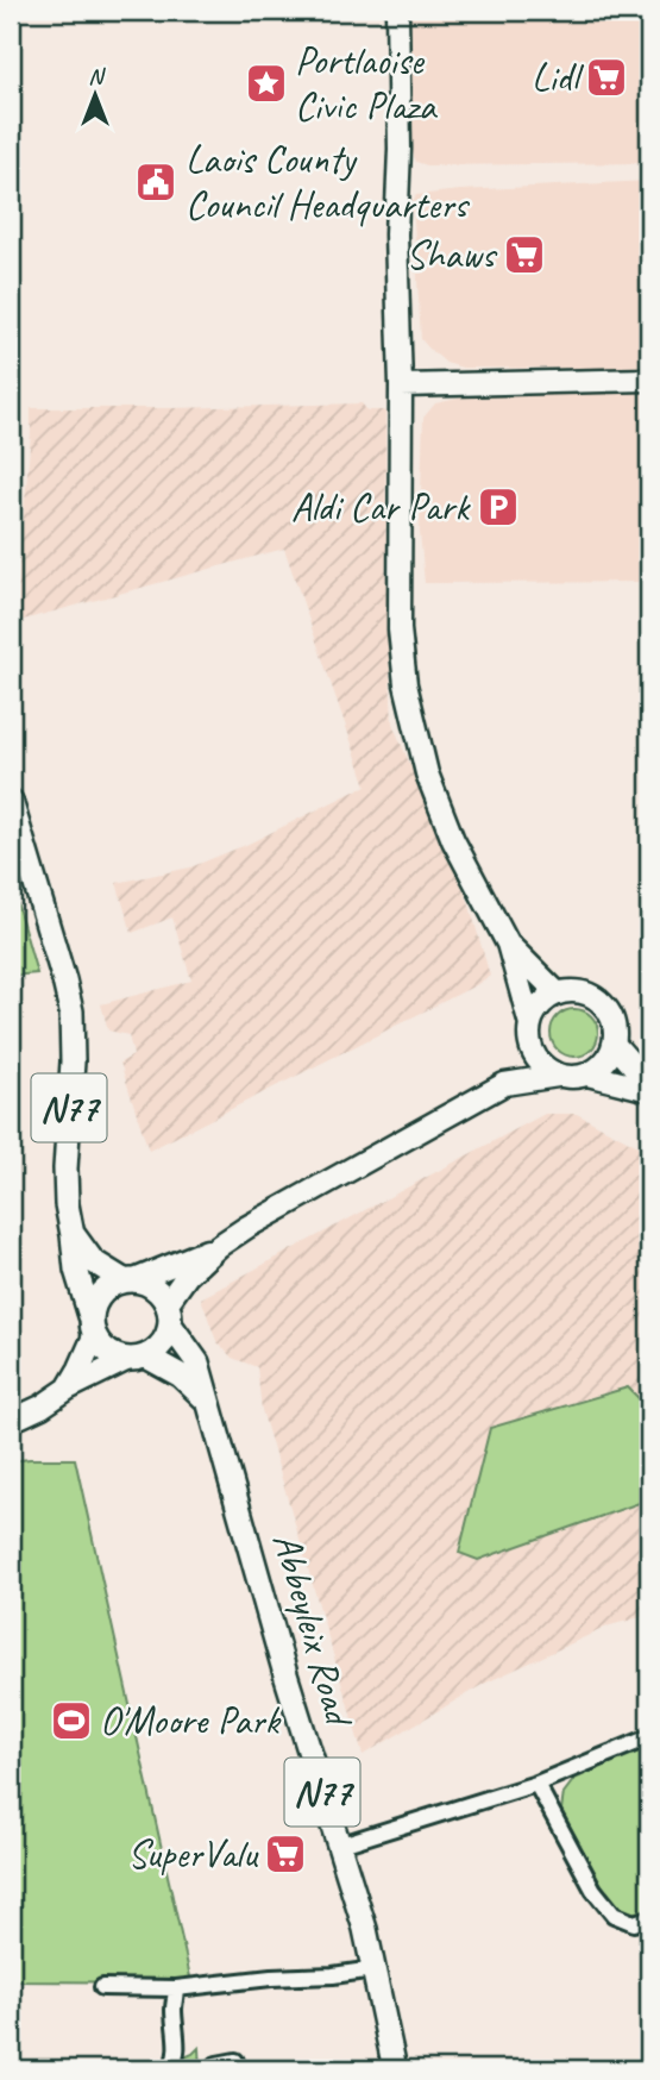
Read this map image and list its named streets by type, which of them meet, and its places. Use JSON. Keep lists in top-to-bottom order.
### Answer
{
  "streets": {
    "main road": ["N77", "Abbeyleix Road"]
  },
  "crossings": [
    ["N77", "Abbeyleix Road"]
  ],
  "places": {
    "supermarket": ["Lidl", "Shaws", "SuperValu"],
    "place": ["Portlaoise Civic Plaza"],
    "public building": ["Laois County Council Headquarters"],
    "parking": ["Aldi Car Park"],
    "sports": ["O'Moore Park"]
  },
  "north": "top"
}
